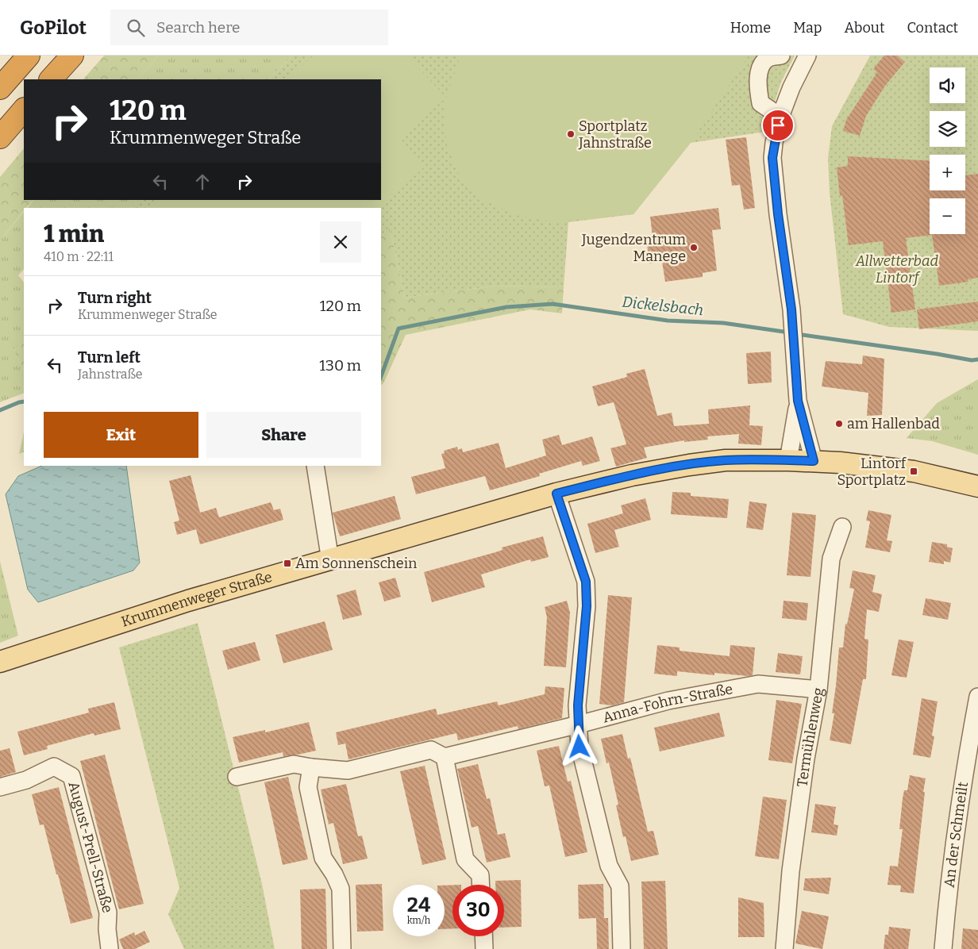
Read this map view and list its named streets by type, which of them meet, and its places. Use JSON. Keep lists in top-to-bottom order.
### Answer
{
  "streets": {
    "main road": ["Krummenweger Straße"],
    "street": [
      "Anna-Fohrn-Straße",
      "Termühlenweg",
      "An der Schmeilt",
      "August-Prell-Straße"
    ]
  },
  "crossings": [
    ["Anna-Fohrn-Straße", "Termühlenweg"]
  ],
  "water": ["Dickelsbach"],
  "parks": ["Allwetterbad Lintorf"],
  "places": {
    "other": ["Sportplatz Jahnstraße", "Jugendzentrum Manege", "am Hallenbad"],
    "transit": ["Lintorf Sportplatz", "Am Sonnenschein"]
  },
  "page": {
    "header": "GoPilot",
    "search": "Search here",
    "nav": [
      "Home",
      "Map",
      "About",
      "Contact"
    ],
    "map_buttons": ["+", "−"],
    "turn": ["120 m", "Krummenweger Straße"],
    "heading": ["1 min", "410 m · 22:11"],
    "list": [
      {
        "name": "Turn right",
        "note": "Krummenweger Straße",
        "value": "120 m"
      },
      {
        "name": "Turn left",
        "note": "Jahnstraße",
        "value": "130 m"
      }
    ],
    "buttons": ["Exit", "Share"],
    "speed": "24 km/h",
    "limit": "30"
  }
}
